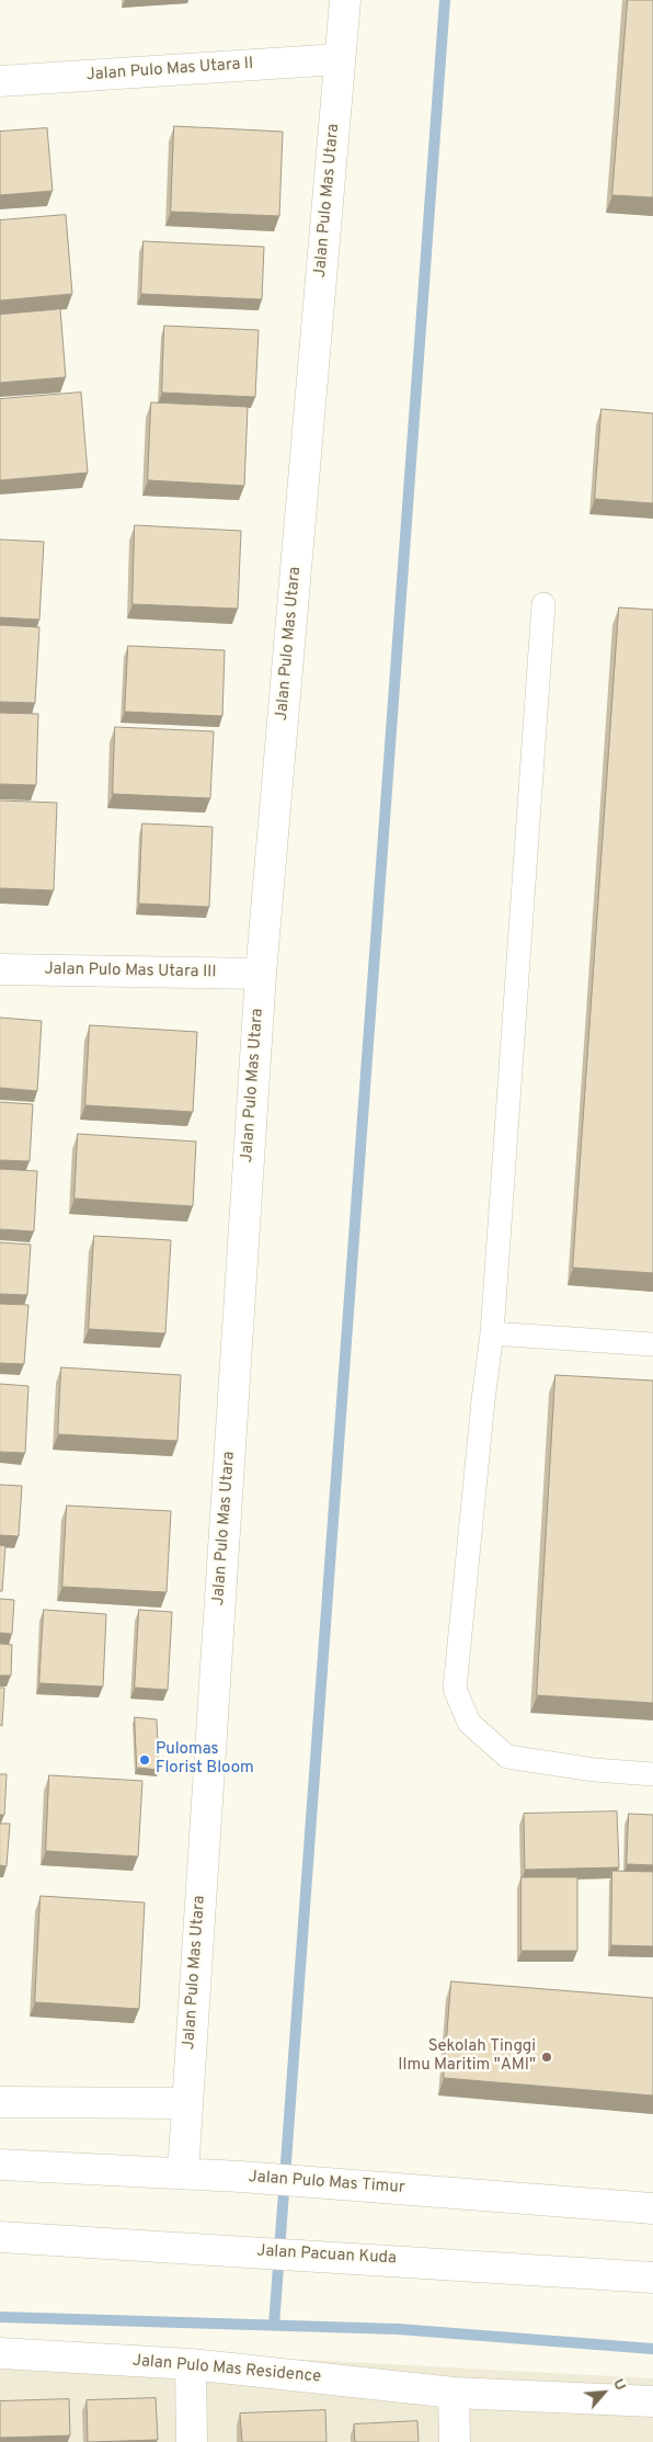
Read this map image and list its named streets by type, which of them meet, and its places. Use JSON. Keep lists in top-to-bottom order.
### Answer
{
  "streets": {
    "street": [
      "Jalan Pulo Mas Utara II",
      "Jalan Pulo Mas Utara",
      "Jalan Pulo Mas Utara III",
      "Jalan Pulo Mas Timur",
      "Jalan Pacuan Kuda",
      "Jalan Pulo Mas Residence"
    ]
  },
  "crossings": [
    ["Jalan Pulo Mas Utara II", "Jalan Pulo Mas Utara"],
    ["Jalan Pulo Mas Utara", "Jalan Pulo Mas Utara III"],
    ["Jalan Pulo Mas Utara", "Jalan Pulo Mas Timur"]
  ],
  "places": ["Pulomas Florist Bloom", "Sekolah Tinggi Ilmu Maritim \"AMI\""],
  "north": "top right"
}
